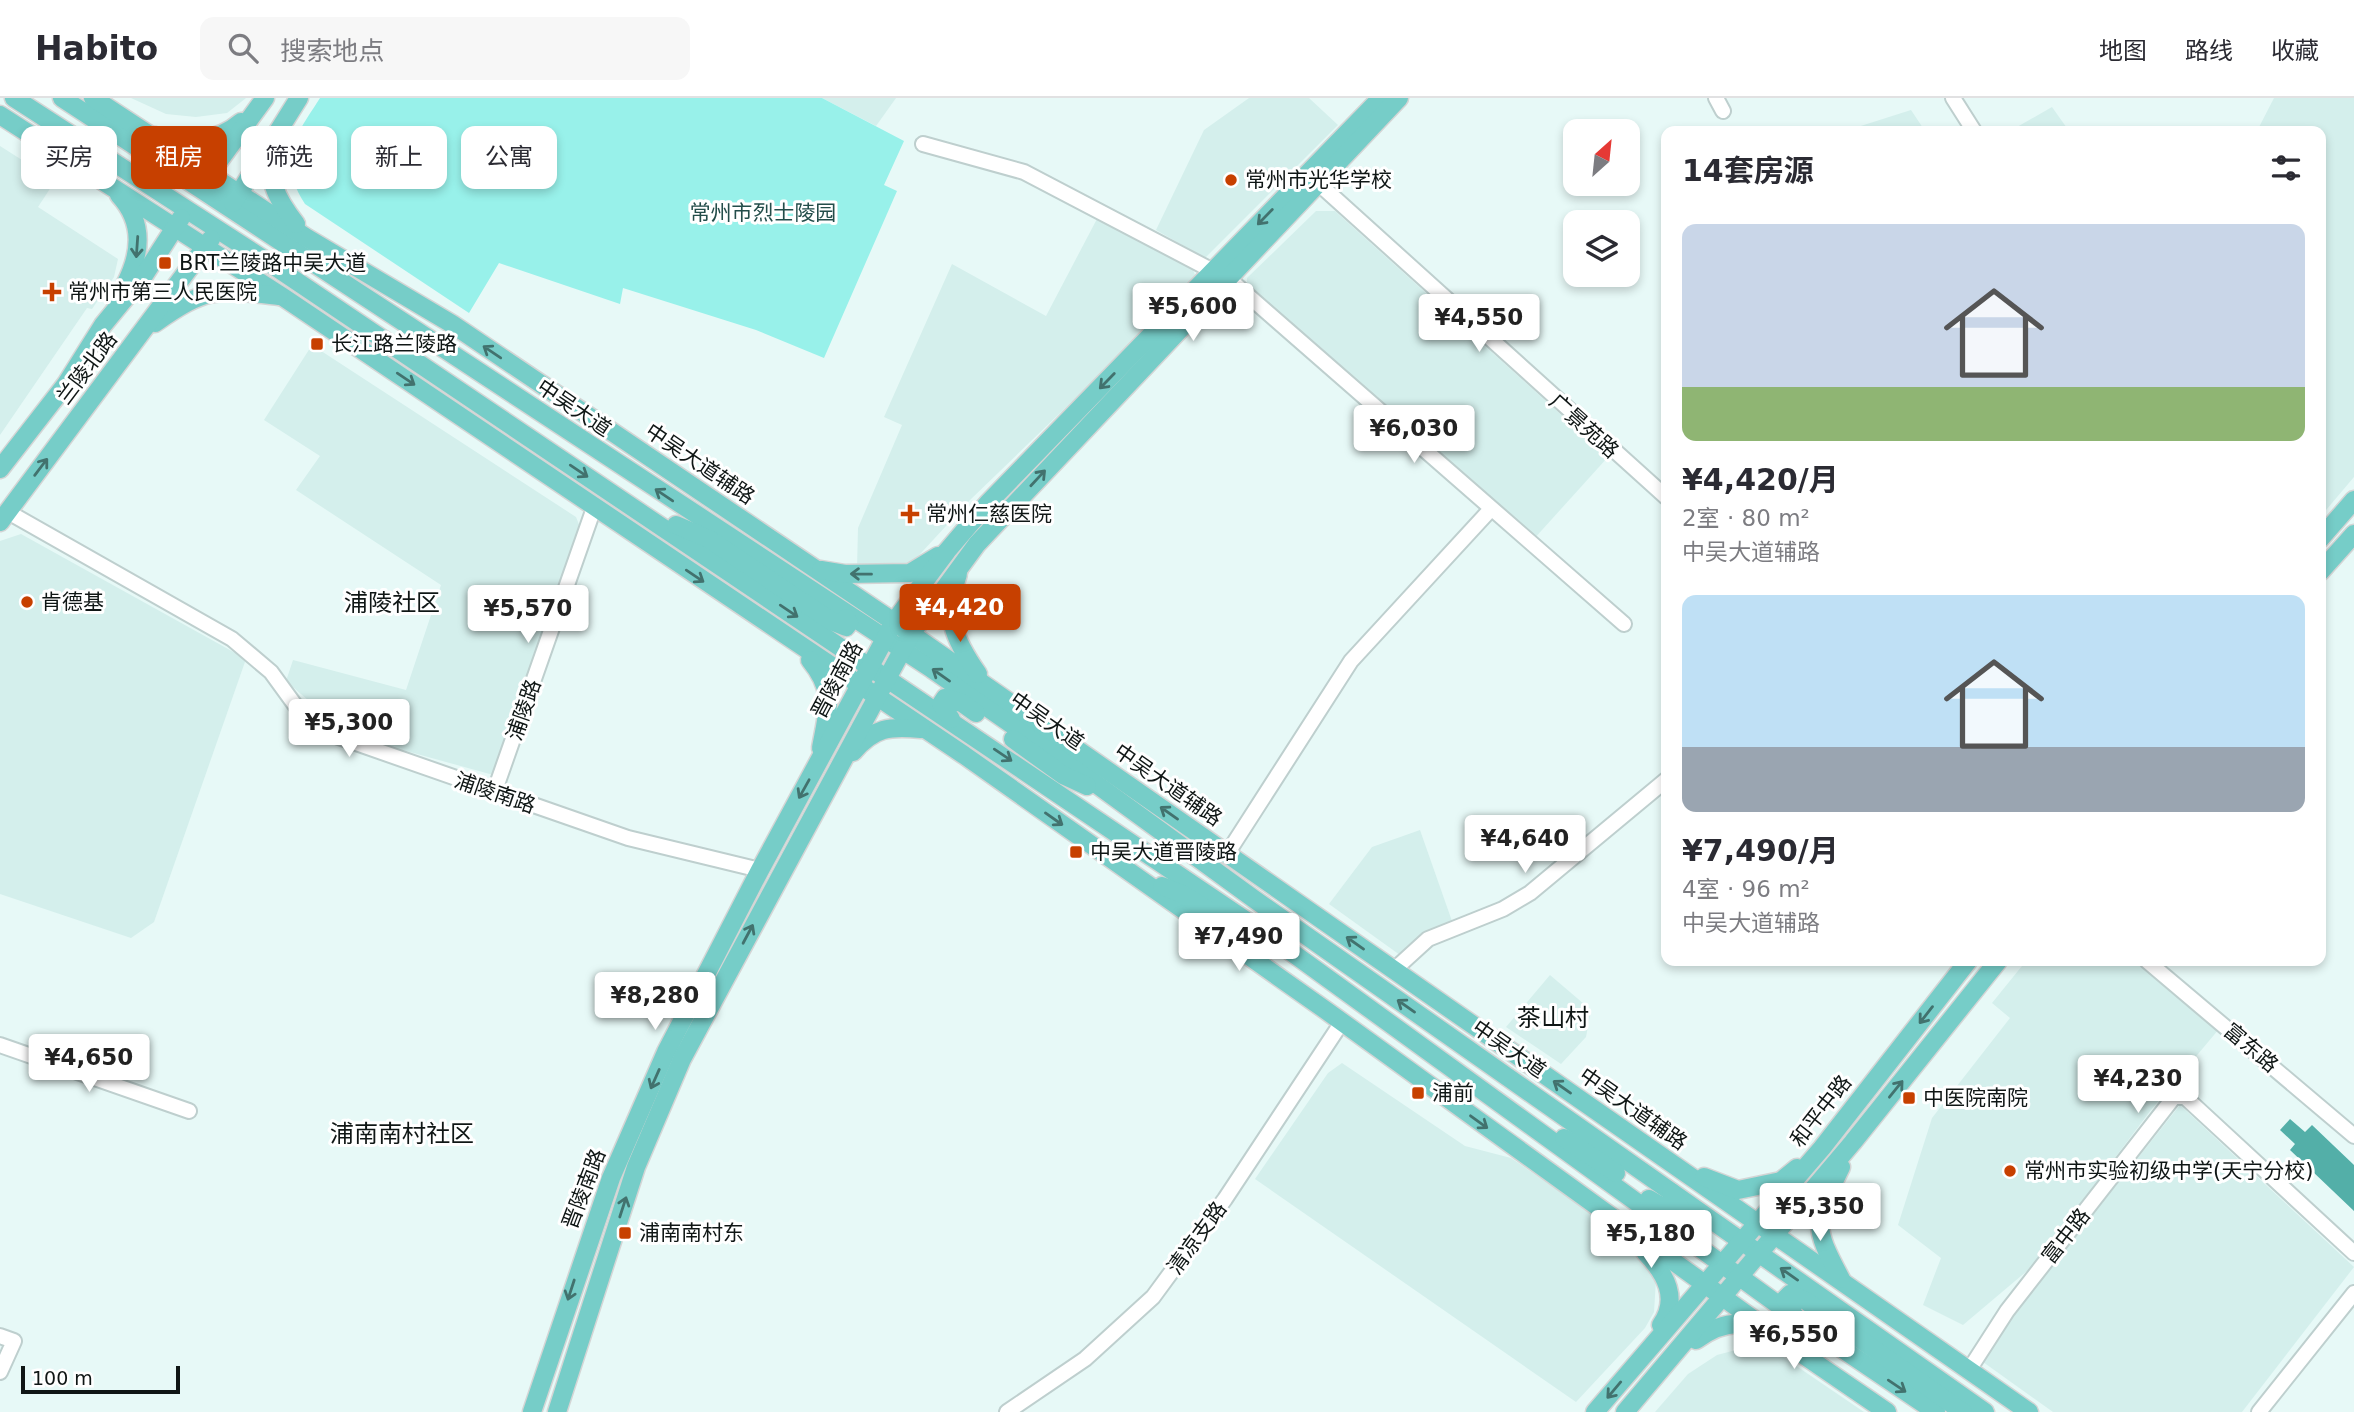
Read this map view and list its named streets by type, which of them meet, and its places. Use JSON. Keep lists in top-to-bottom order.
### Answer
{
  "streets": {
    "main road": [
      "兰陵北路",
      "中吴大道",
      "中吴大道辅路",
      "晋陵南路",
      "和平中路"
    ],
    "street": [
      "广景苑路",
      "浦陵路",
      "浦陵南路",
      "富东路",
      "富中路",
      "清凉支路"
    ]
  },
  "crossings": [
    ["兰陵北路", "中吴大道"],
    ["兰陵北路", "中吴大道辅路"],
    ["兰陵北路", "浦陵南路"],
    ["中吴大道", "中吴大道辅路"],
    ["中吴大道", "晋陵南路"],
    ["中吴大道", "和平中路"],
    ["广景苑路", "晋陵南路"],
    ["中吴大道辅路", "晋陵南路"],
    ["中吴大道辅路", "和平中路"],
    ["中吴大道辅路", "富中路"],
    ["晋陵南路", "浦陵南路"],
    ["浦陵路", "浦陵南路"]
  ],
  "districts": ["浦陵社区", "茶山村", "浦南南村社区"],
  "parks": ["常州市烈士陵园"],
  "places": {
    "other": ["常州市光华学校", "肯德基", "常州市实验初级中学(天宁分校)"],
    "transit": [
      "BRT兰陵路中吴大道",
      "长江路兰陵路",
      "中吴大道晋陵路",
      "浦前",
      "中医院南院",
      "浦南南村东"
    ],
    "health": ["常州市第三人民医院", "常州仁慈医院"]
  },
  "scale_bar": "100 m",
  "north": "top right",
  "page": {
    "header": "Habito",
    "search": "搜索地点",
    "nav": ["地图", "路线", "收藏"],
    "chip": [
      "买房",
      "租房",
      "筛选",
      "新上",
      "公寓"
    ],
    "heading": "14套房源",
    "list": [
      {
        "name": "¥4,420/月",
        "note": "2室 · 80 m² · 中吴大道辅路"
      },
      {
        "name": "¥7,490/月",
        "note": "4室 · 96 m² · 中吴大道辅路"
      }
    ],
    "price": [
      "¥5,600",
      "¥4,550",
      "¥6,030",
      "¥4,420",
      "¥5,570",
      "¥5,300",
      "¥4,640",
      "¥7,490",
      "¥8,280",
      "¥4,650",
      "¥4,230",
      "¥5,350",
      "¥5,180",
      "¥6,550"
    ],
    "scale": "100 m"
  }
}
